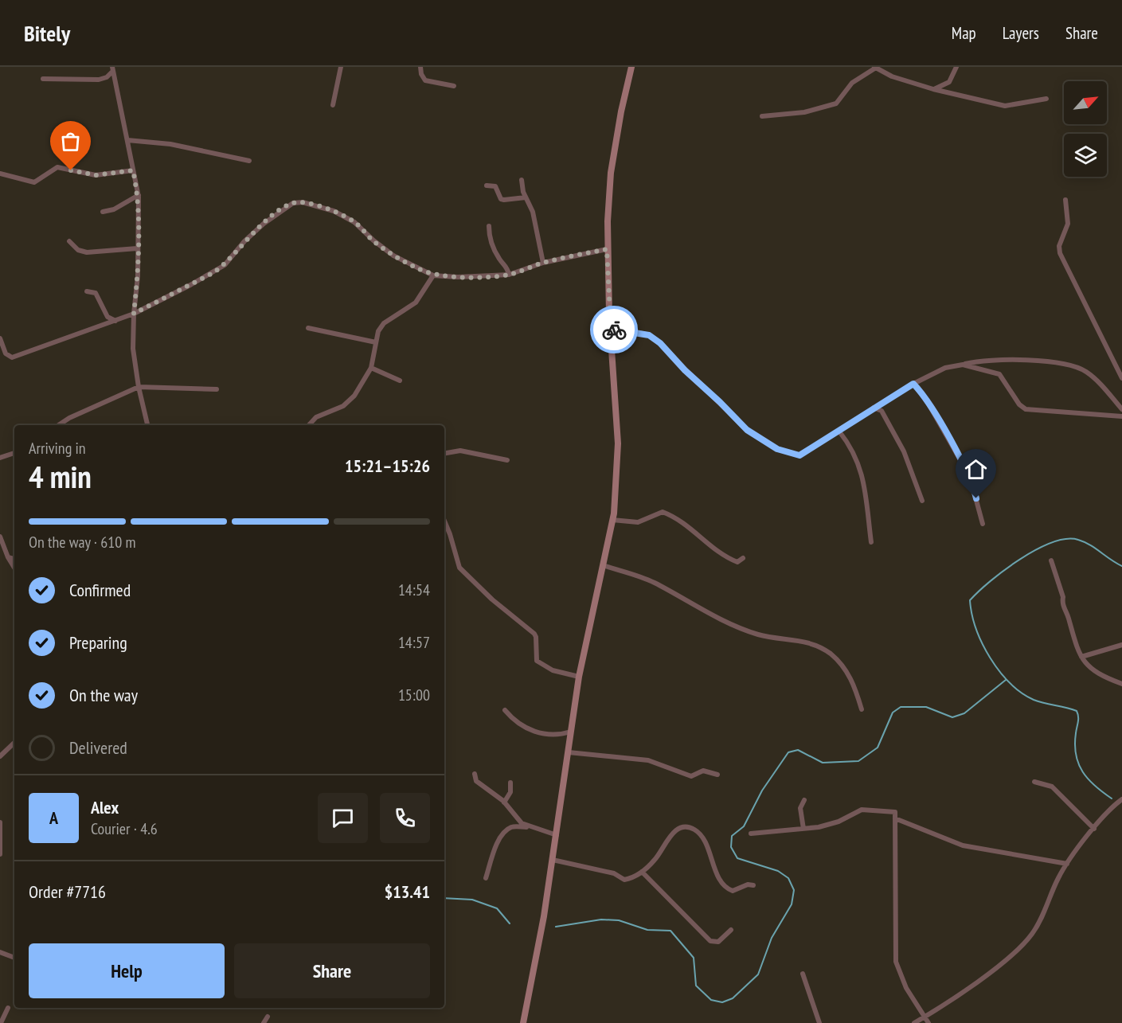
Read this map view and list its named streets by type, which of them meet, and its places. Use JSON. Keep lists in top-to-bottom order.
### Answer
{
  "north": "top right",
  "page": {
    "header": "Bitely",
    "nav": ["Map", "Layers", "Share"],
    "heading": ["4 min", "Arriving in", "15:21–15:26"],
    "panel": [
      "Alex",
      "Courier · 4.6",
      "Order #7716",
      "$13.41"
    ],
    "bar": "On the way · 610 m",
    "list": [
      ["Confirmed", "14:54"],
      ["Preparing", "14:57"],
      ["On the way", "15:00"],
      "Delivered"
    ],
    "round": "A",
    "buttons": ["Help", "Share"]
  }
}
